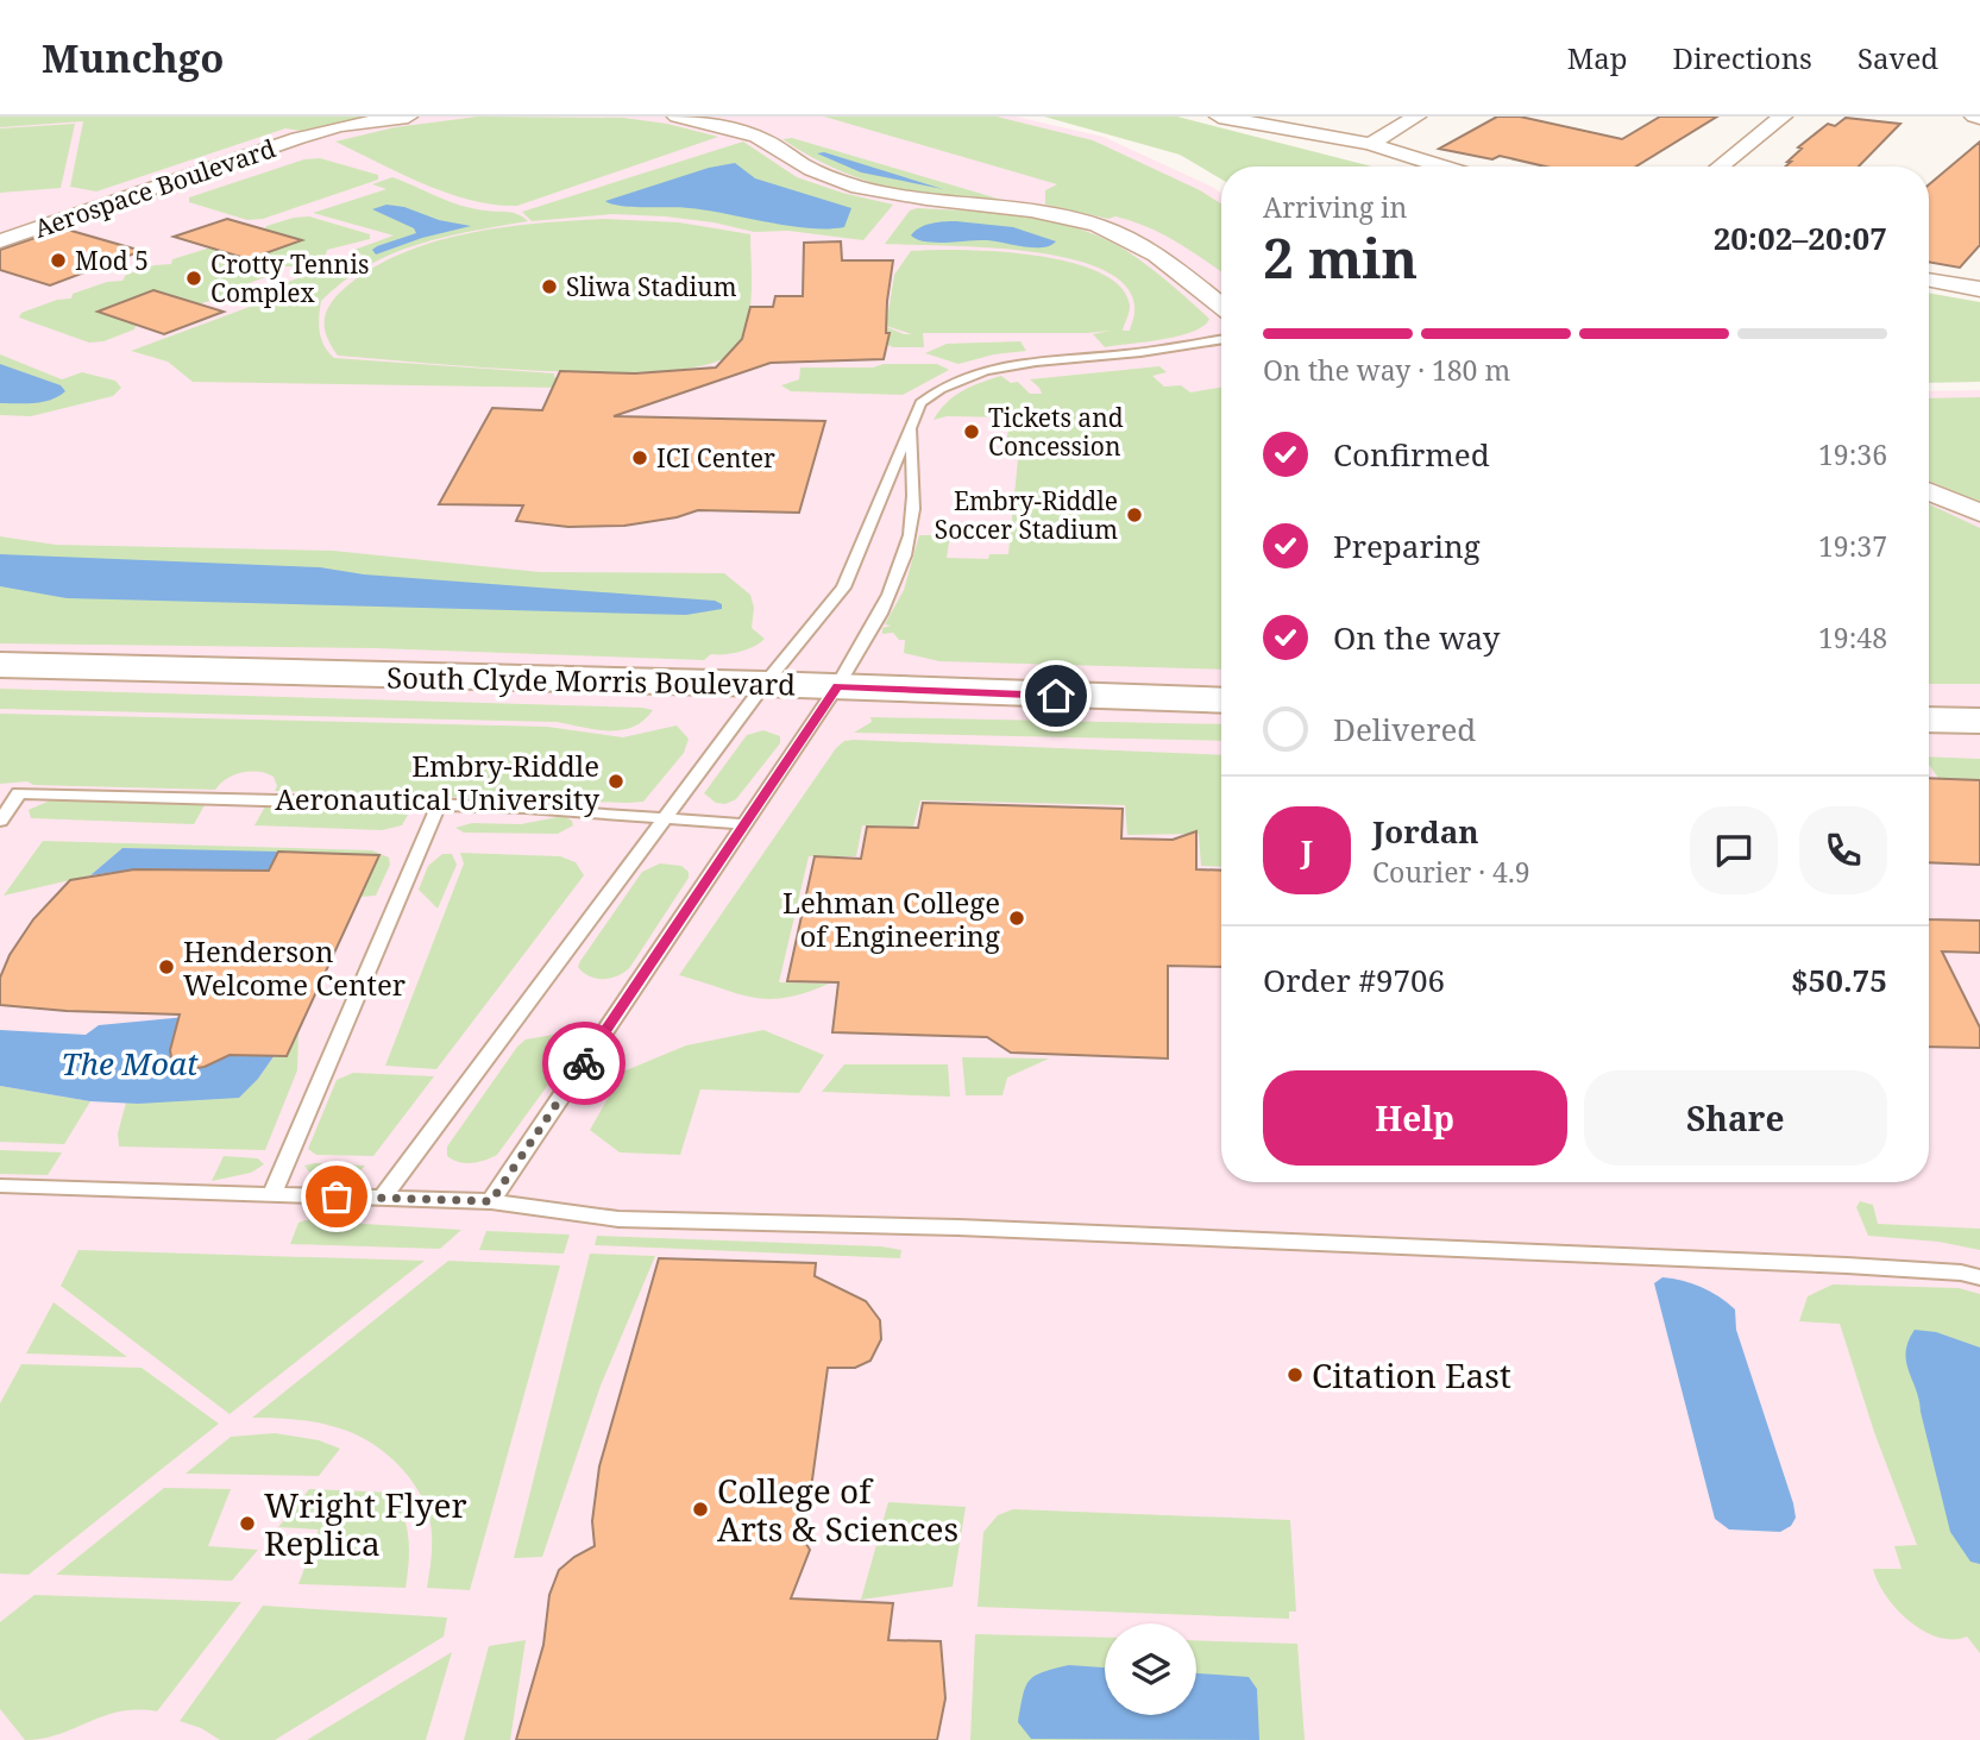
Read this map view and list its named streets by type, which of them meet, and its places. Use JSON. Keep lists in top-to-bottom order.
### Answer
{
  "streets": {
    "main road": ["South Clyde Morris Boulevard"],
    "street": ["Aerospace Boulevard"]
  },
  "water": ["The Moat"],
  "places": [
    "Mod 5",
    "Crotty Tennis Complex",
    "Sliwa Stadium",
    "Tickets and Concession",
    "ICI Center",
    "Embry-Riddle Soccer Stadium",
    "Embry-Riddle Aeronautical University",
    "Lehman College of Engineering",
    "Henderson Welcome Center",
    "Citation East",
    "College of Arts & Sciences",
    "Wright Flyer Replica"
  ],
  "page": {
    "header": "Munchgo",
    "nav": ["Map", "Directions", "Saved"],
    "heading": ["2 min", "Arriving in", "20:02–20:07"],
    "panel": [
      "Jordan",
      "Courier · 4.9",
      "Order #9706",
      "$50.75"
    ],
    "bar": "On the way · 180 m",
    "list": [
      ["Confirmed", "19:36"],
      ["Preparing", "19:37"],
      ["On the way", "19:48"],
      "Delivered"
    ],
    "round": "J",
    "buttons": ["Help", "Share"]
  }
}
